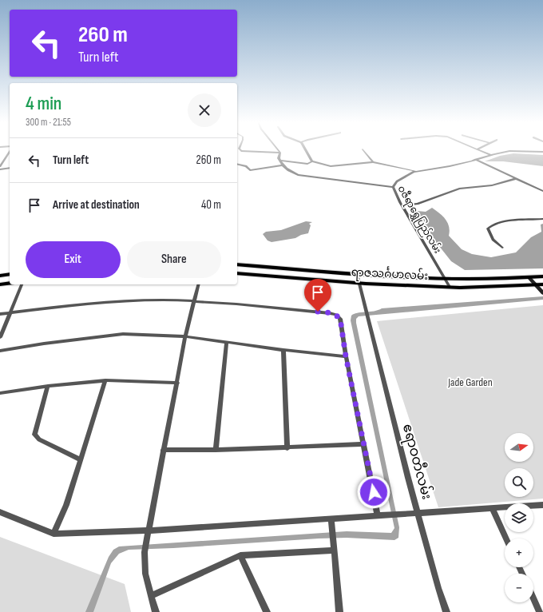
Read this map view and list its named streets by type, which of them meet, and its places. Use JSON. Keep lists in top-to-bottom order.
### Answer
{
  "streets": {
    "main road": ["ရာဇသင်္ဂဟလမ်း"],
    "street": ["ဝဇီရာရွှေပြည်လမ်း", "ဧရာဝတီလမ်း"]
  },
  "crossings": [
    ["ဝဇီရာရွှေပြည်လမ်း", "ရာဇသင်္ဂဟလမ်း"],
    ["ရာဇသင်္ဂဟလမ်း", "ဧရာဝတီလမ်း"]
  ],
  "parks": ["Jade Garden"],
  "north": "right",
  "page": {
    "turn": ["260 m", "Turn left"],
    "heading": ["4 min", "300 m · 21:55"],
    "list": [
      {
        "name": "Turn left",
        "value": "260 m"
      },
      {
        "name": "Arrive at destination",
        "value": "40 m"
      }
    ],
    "buttons": ["Exit", "Share"],
    "map_buttons": ["+", "−"]
  }
}
